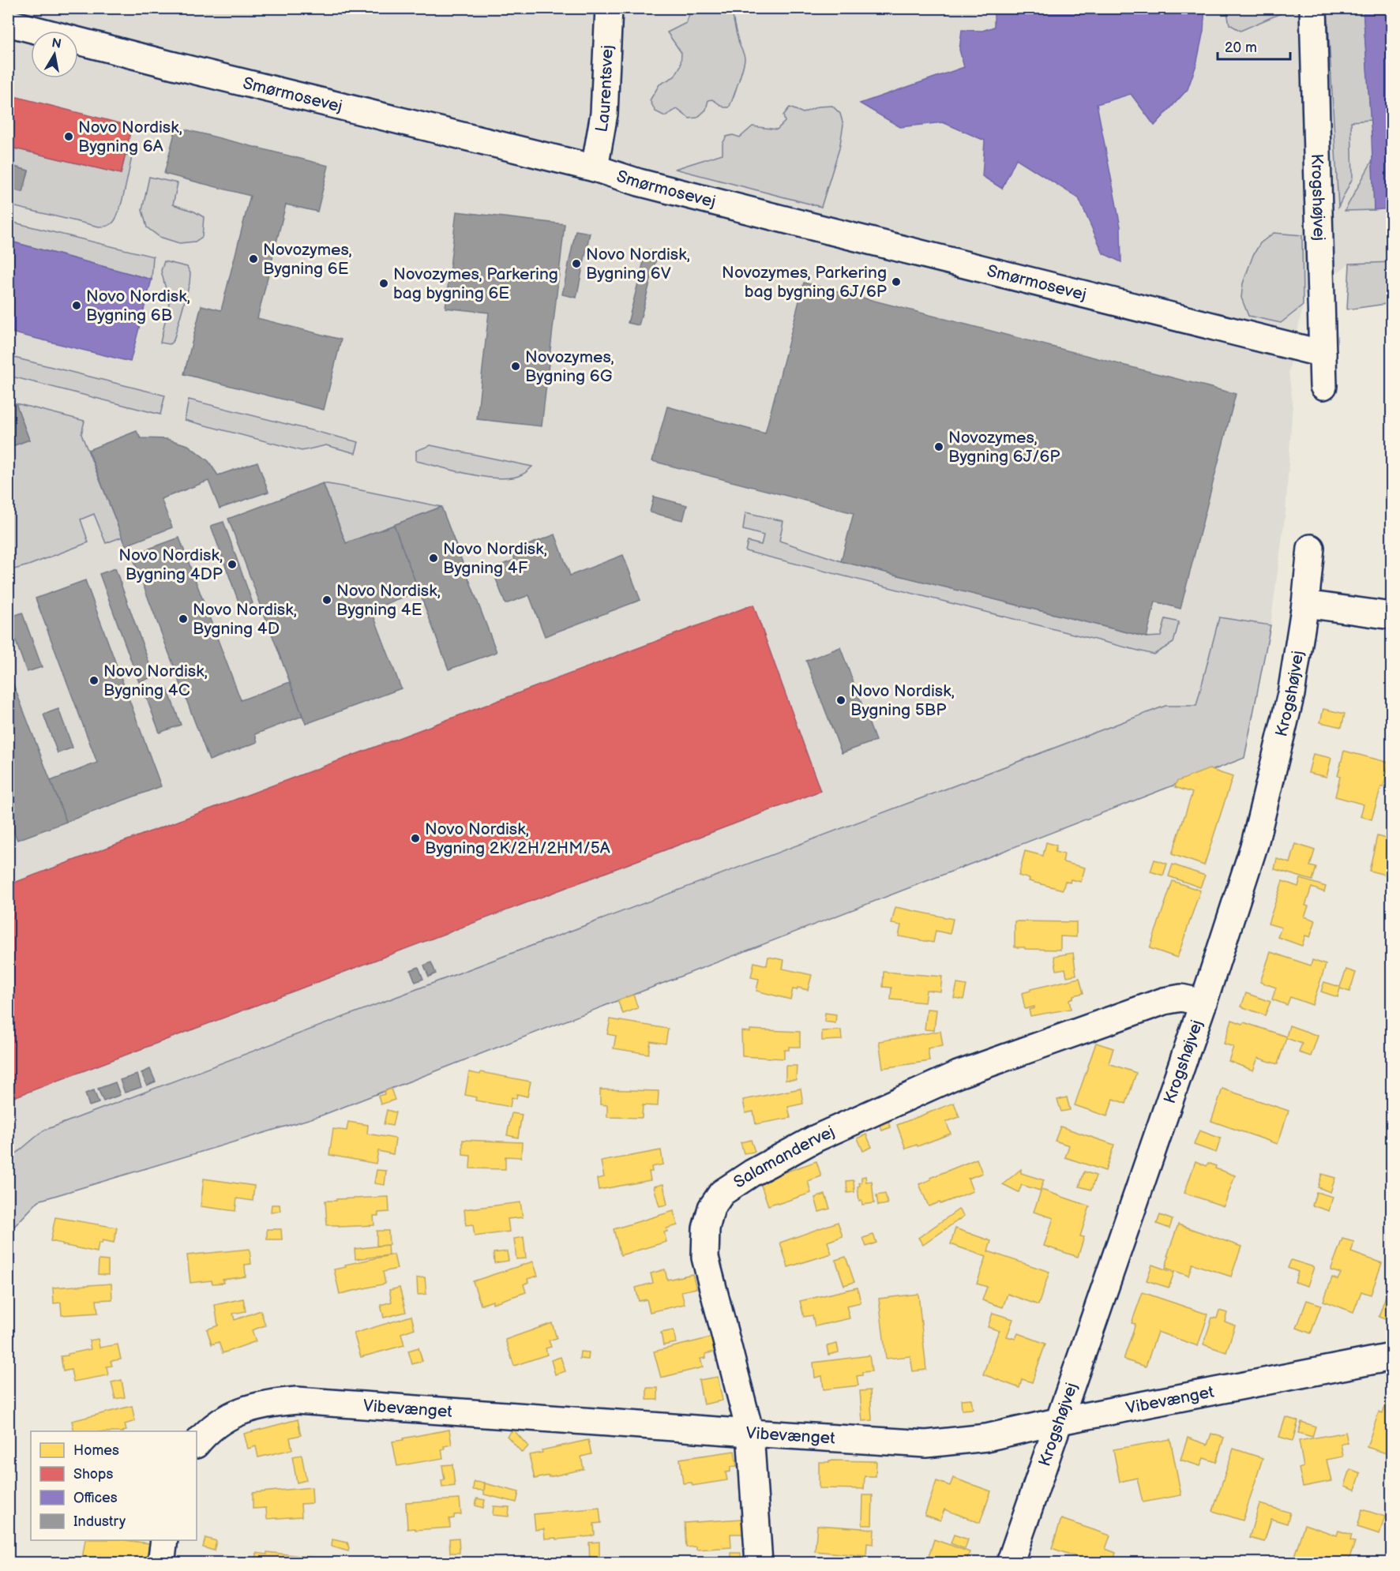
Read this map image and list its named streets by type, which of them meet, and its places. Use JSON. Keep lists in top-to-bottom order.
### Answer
{
  "streets": {
    "street": [
      "Laurentsvej",
      "Smørmosevej",
      "Krogshøjvej",
      "Salamandervej",
      "Vibevænget"
    ]
  },
  "crossings": [
    ["Laurentsvej", "Smørmosevej"],
    ["Smørmosevej", "Krogshøjvej"],
    ["Krogshøjvej", "Salamandervej"],
    ["Krogshøjvej", "Vibevænget"],
    ["Salamandervej", "Vibevænget"]
  ],
  "places": [
    "Novo Nordisk, Bygning 6A",
    "Novozymes, Bygning 6E",
    "Novo Nordisk, Bygning 6V",
    "Novozymes, Parkering bag bygning 6J/6P",
    "Novozymes, Parkering bag bygning 6E",
    "Novo Nordisk, Bygning 6B",
    "Novozymes, Bygning 6G",
    "Novozymes, Bygning 6J/6P",
    "Novo Nordisk, Bygning 4F",
    "Novo Nordisk, Bygning 4DP",
    "Novo Nordisk, Bygning 4E",
    "Novo Nordisk, Bygning 4D",
    "Novo Nordisk, Bygning 4C",
    "Novo Nordisk, Bygning 5BP",
    "Novo Nordisk, Bygning 2K/2H/2HM/5A"
  ],
  "legend": [
    "Homes",
    "Shops",
    "Offices",
    "Industry"
  ],
  "scale_bar": "20 m",
  "north": "top"
}
